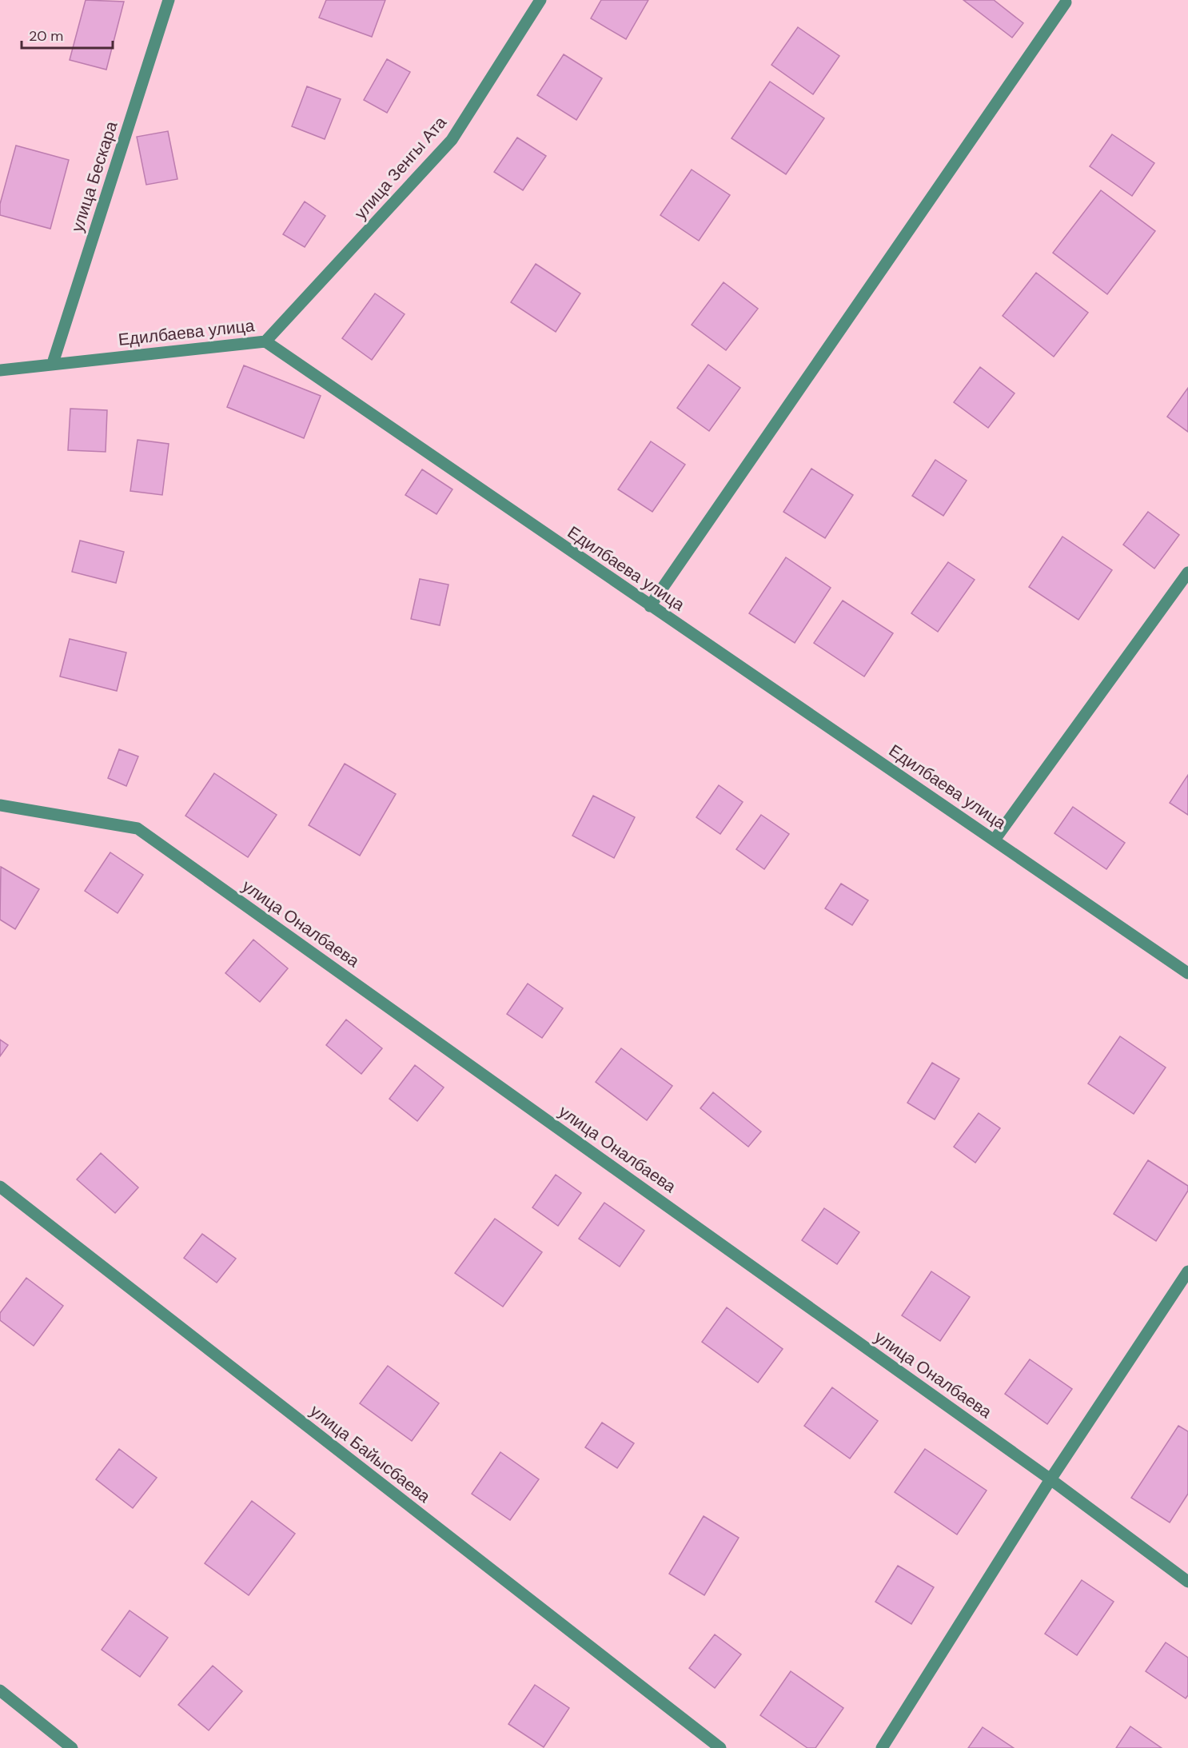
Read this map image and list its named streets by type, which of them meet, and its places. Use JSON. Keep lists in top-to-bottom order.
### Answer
{
  "streets": {
    "street": [
      "улица Зенгы Ата",
      "улица Бескара",
      "Едилбаева улица",
      "улица Оналбаева",
      "улица Байысбаева"
    ]
  },
  "crossings": [
    ["улица Зенгы Ата", "Едилбаева улица"],
    ["улица Бескара", "Едилбаева улица"]
  ],
  "scale_bar": "20 m"
}
